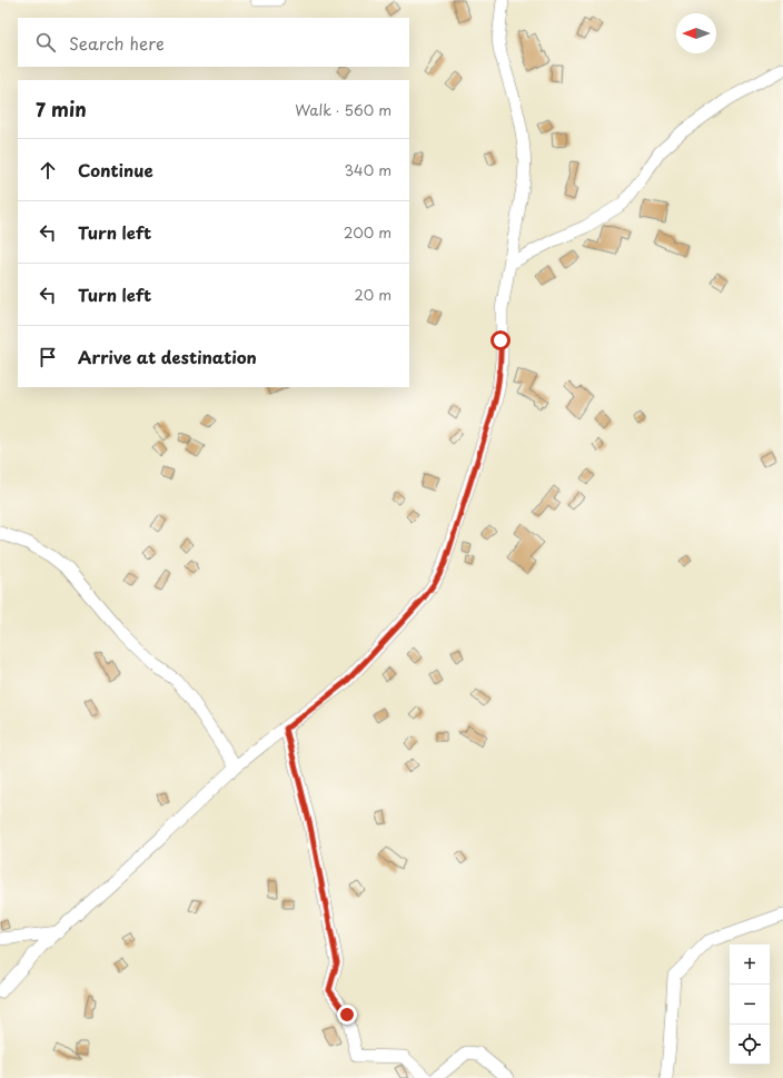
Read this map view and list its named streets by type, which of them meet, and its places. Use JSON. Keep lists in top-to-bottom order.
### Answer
{
  "north": "left",
  "page": {
    "search": "Search here",
    "heading": ["7 min", "Walk · 560 m"],
    "list": [
      ["Continue", "340 m"],
      ["Turn left", "200 m"],
      ["Turn left", "20 m"],
      "Arrive at destination"
    ],
    "map_buttons": ["+", "−"]
  }
}
